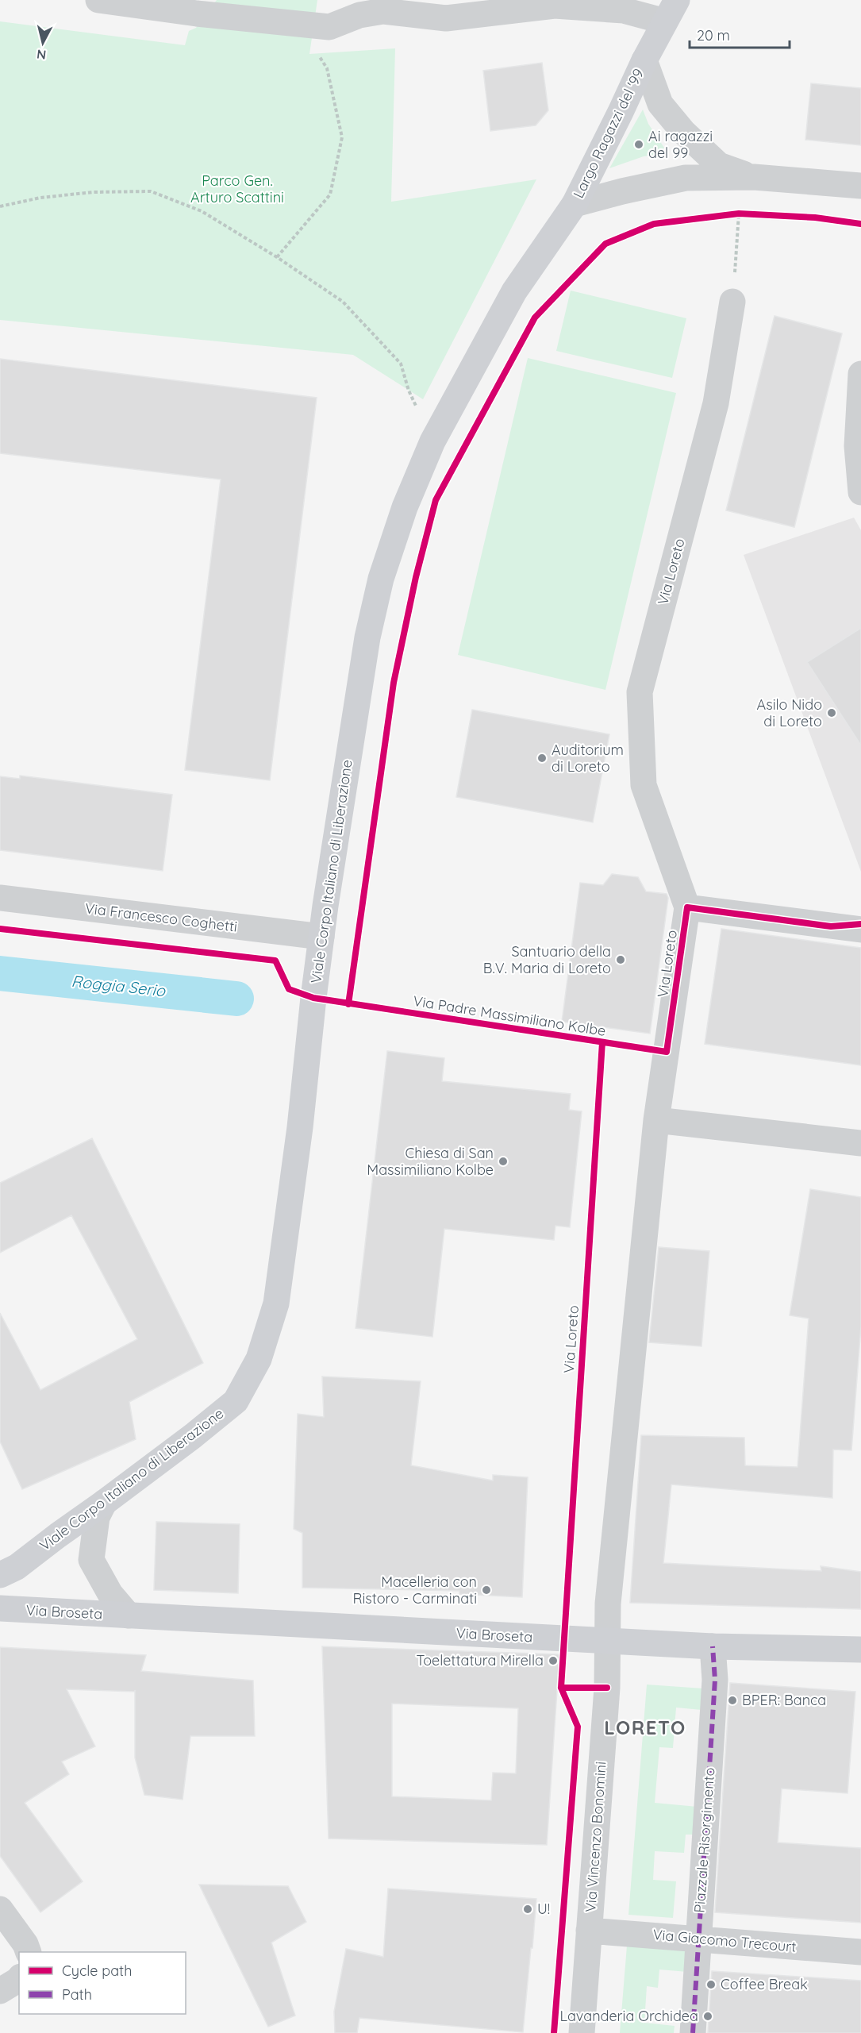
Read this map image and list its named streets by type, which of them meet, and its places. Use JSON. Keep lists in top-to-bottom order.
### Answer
{
  "streets": {
    "street": [
      "Largo Ragazzi del '99",
      "Via Loreto",
      "Viale Corpo Italiano di Liberazione",
      "Via Francesco Coghetti",
      "Via Broseta",
      "Via Vincenzo Bonomini",
      "Piazzale Risorgimento",
      "Via Giacomo Trecourt"
    ],
    "cycle path": ["Via Padre Massimiliano Kolbe"]
  },
  "crossings": [
    ["Largo Ragazzi del '99", "Viale Corpo Italiano di Liberazione"],
    ["Via Loreto", "Via Broseta"],
    ["Via Loreto", "Via Vincenzo Bonomini"],
    ["Viale Corpo Italiano di Liberazione", "Via Francesco Coghetti"],
    ["Viale Corpo Italiano di Liberazione", "Via Broseta"],
    ["Via Broseta", "Via Vincenzo Bonomini"],
    ["Via Broseta", "Piazzale Risorgimento"],
    ["Via Vincenzo Bonomini", "Via Giacomo Trecourt"],
    ["Piazzale Risorgimento", "Via Giacomo Trecourt"]
  ],
  "districts": ["LORETO"],
  "water": ["Roggia Serio"],
  "parks": ["Parco Gen. Arturo Scattini"],
  "places": [
    "Ai ragazzi del 99",
    "Asilo Nido di Loreto",
    "Auditorium di Loreto",
    "Santuario della B.V. Maria di Loreto",
    "Chiesa di San Massimiliano Kolbe",
    "Macelleria con Ristoro - Carminati",
    "Toelettatura Mirella",
    "BPER: Banca",
    "U!",
    "Coffee Break",
    "Lavanderia Orchidea"
  ],
  "legend": ["Cycle path", "Path"],
  "scale_bar": "20 m",
  "north": "bottom"
}
